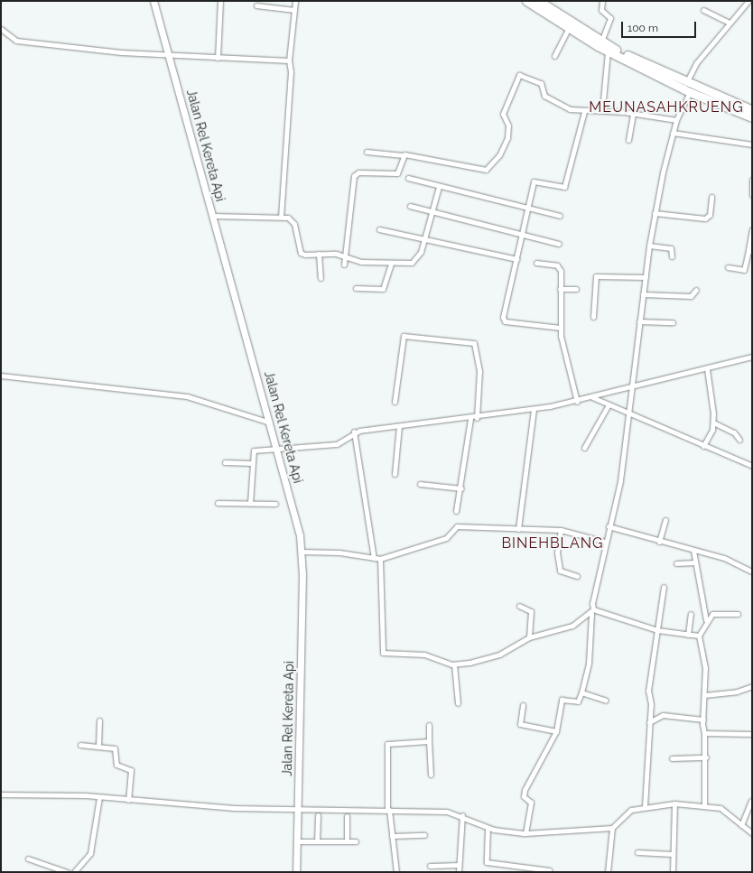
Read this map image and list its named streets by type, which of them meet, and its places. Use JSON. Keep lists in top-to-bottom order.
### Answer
{
  "streets": {
    "main road": ["Jalan Rel Kereta Api"]
  },
  "districts": ["MEUNASAHKRUENG", "BINEHBLANG"],
  "scale_bar": "100 m"
}
